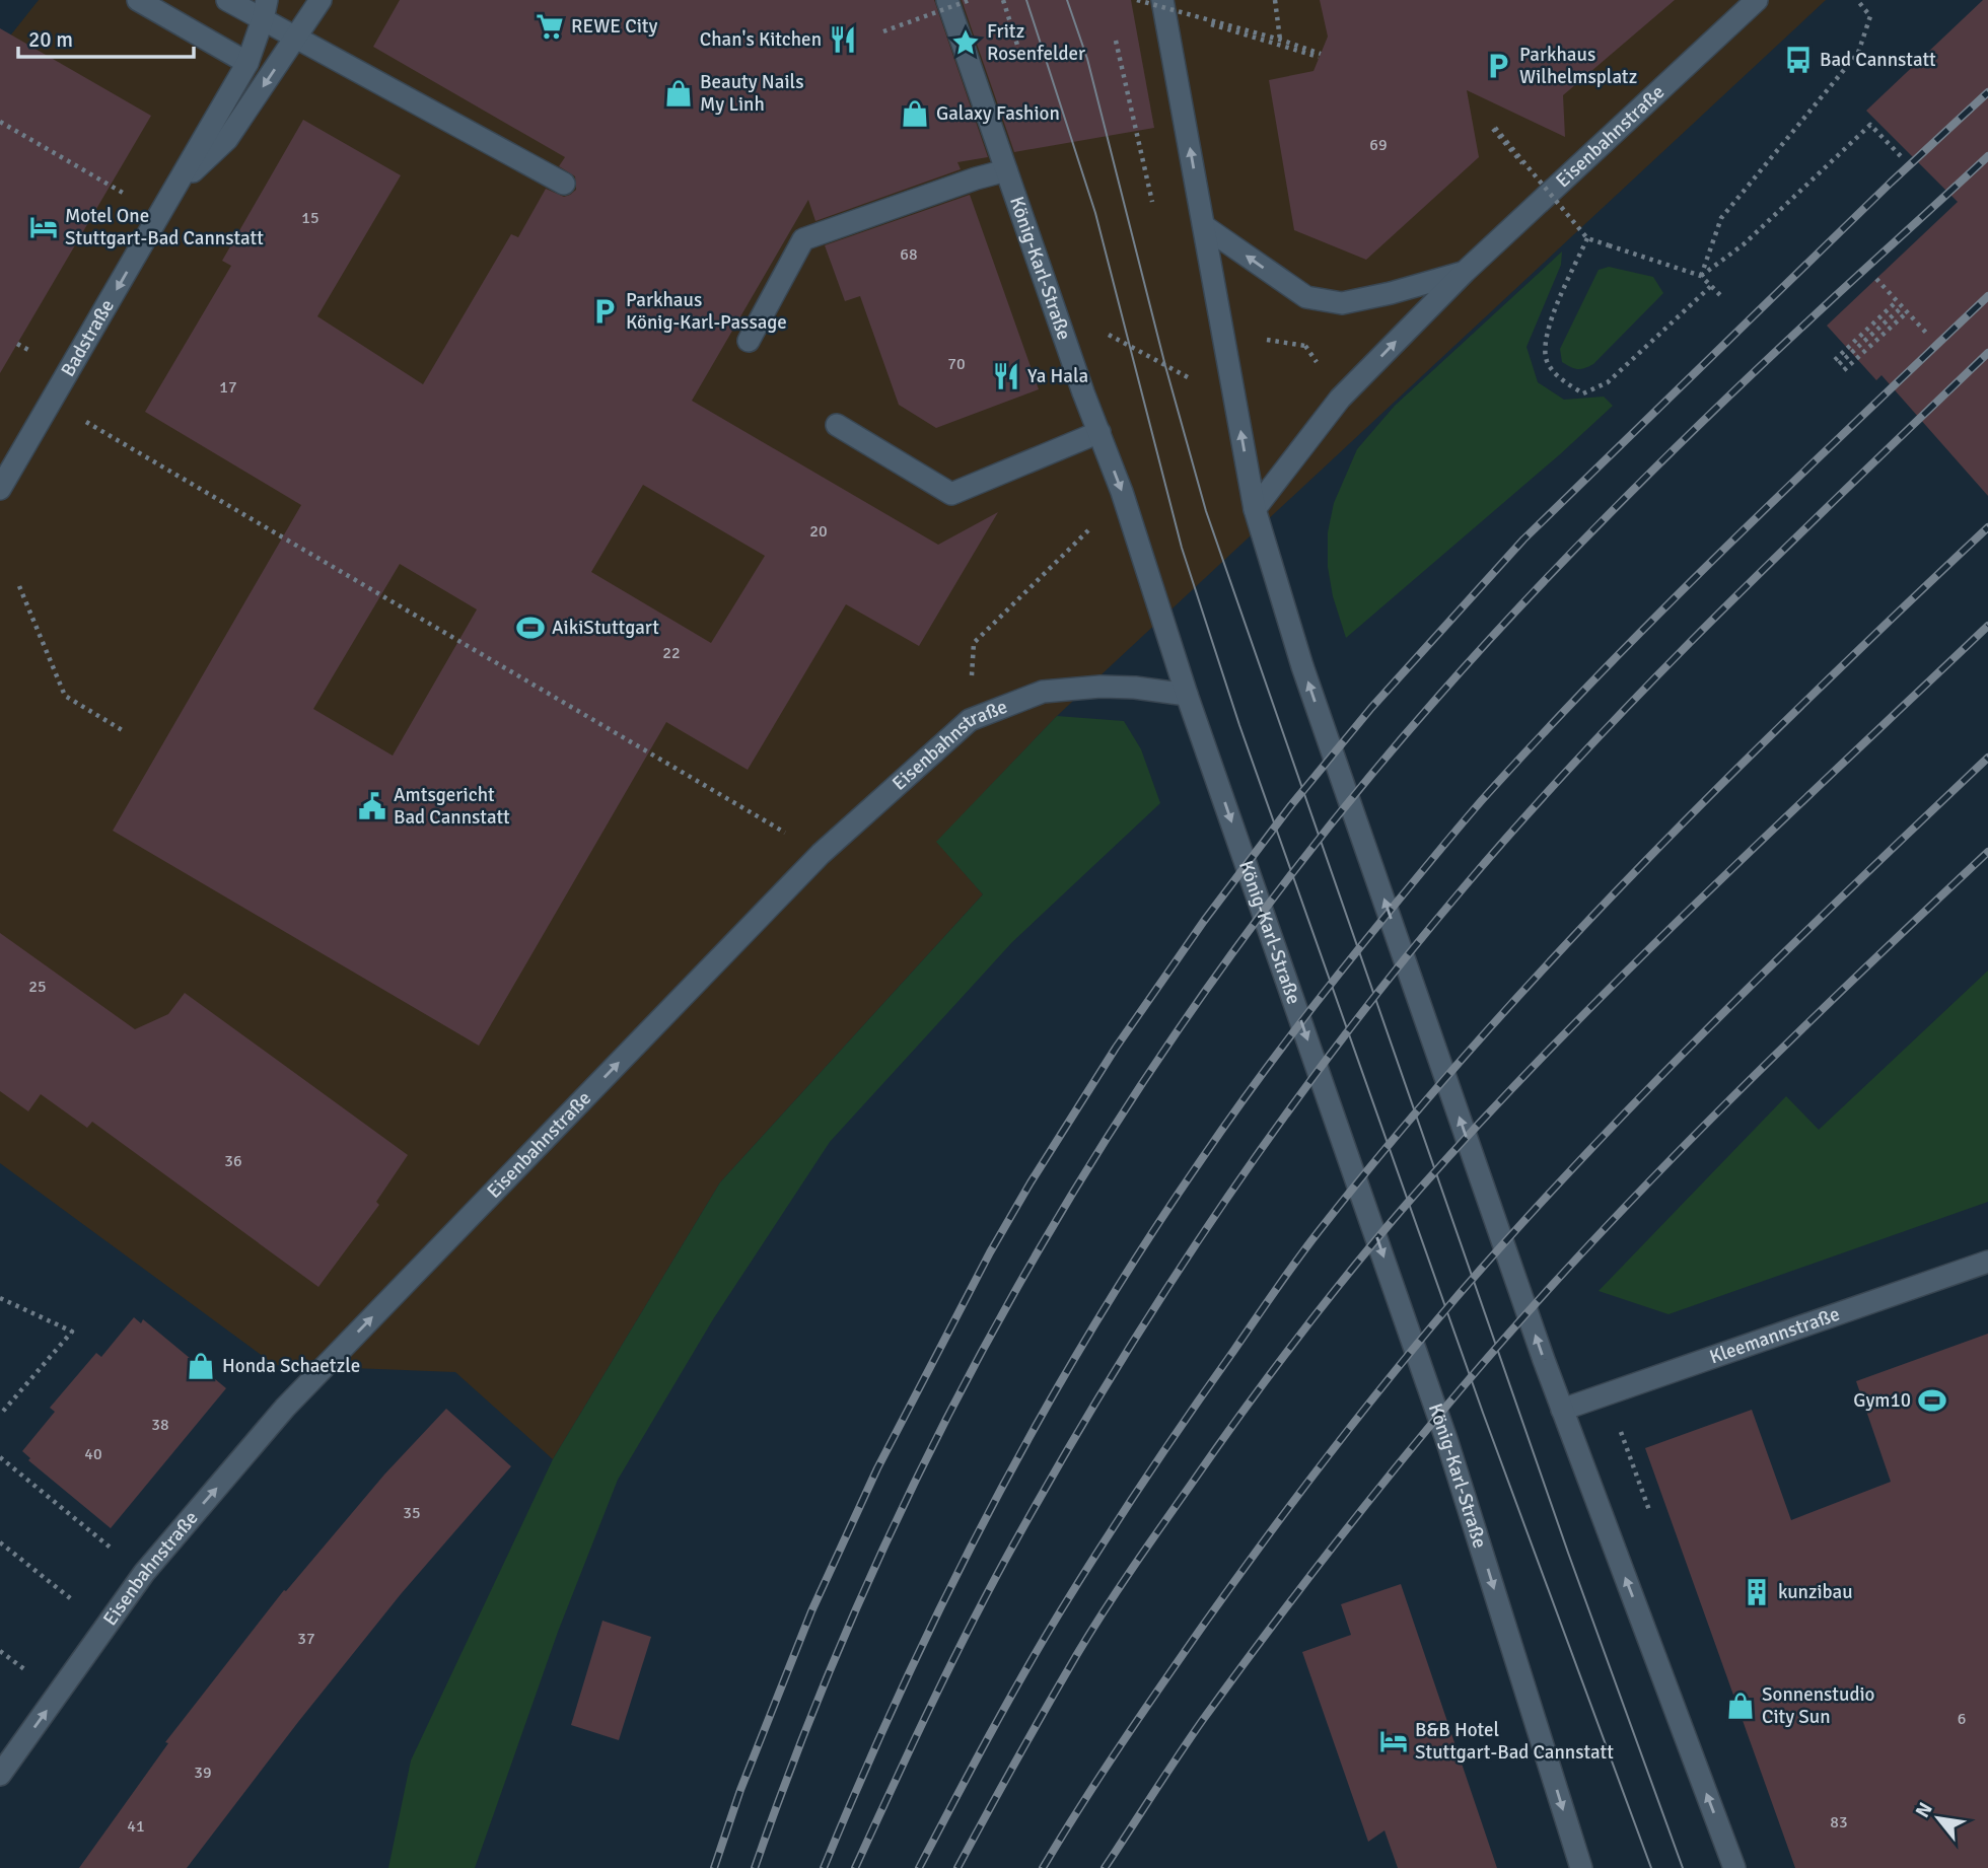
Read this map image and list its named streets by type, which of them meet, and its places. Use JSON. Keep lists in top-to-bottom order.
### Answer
{
  "streets": {
    "street": [
      "Eisenbahnstraße",
      "König-Karl-Straße",
      "Badstraße",
      "Kleemannstraße"
    ]
  },
  "crossings": [
    ["Eisenbahnstraße", "König-Karl-Straße"]
  ],
  "one_way": ["Eisenbahnstraße"],
  "places": {
    "supermarket": ["REWE City"],
    "restaurant": ["Chan's Kitchen", "Ya Hala"],
    "place": ["Fritz Rosenfelder"],
    "bus stop": ["Bad Cannstatt"],
    "parking": ["Parkhaus Wilhelmsplatz", "Parkhaus König-Karl-Passage"],
    "shop": [
      "Beauty Nails My Linh",
      "Galaxy Fashion",
      "Honda Schaetzle",
      "Sonnenstudio City Sun"
    ],
    "hotel": ["Motel One Stuttgart-Bad Cannstatt", "B&B Hotel Stuttgart-Bad Cannstatt"],
    "sports": ["AikiStuttgart", "Gym10"],
    "public building": ["Amtsgericht Bad Cannstatt"],
    "building": ["kunzibau"]
  },
  "house_numbers": [
    "69",
    "15",
    "68",
    "70",
    "17",
    "20",
    "22",
    "25",
    "36",
    "38",
    "40",
    "35",
    "37",
    "6",
    "39",
    "83",
    "41"
  ],
  "scale_bar": "20 m",
  "north": "top left"
}
